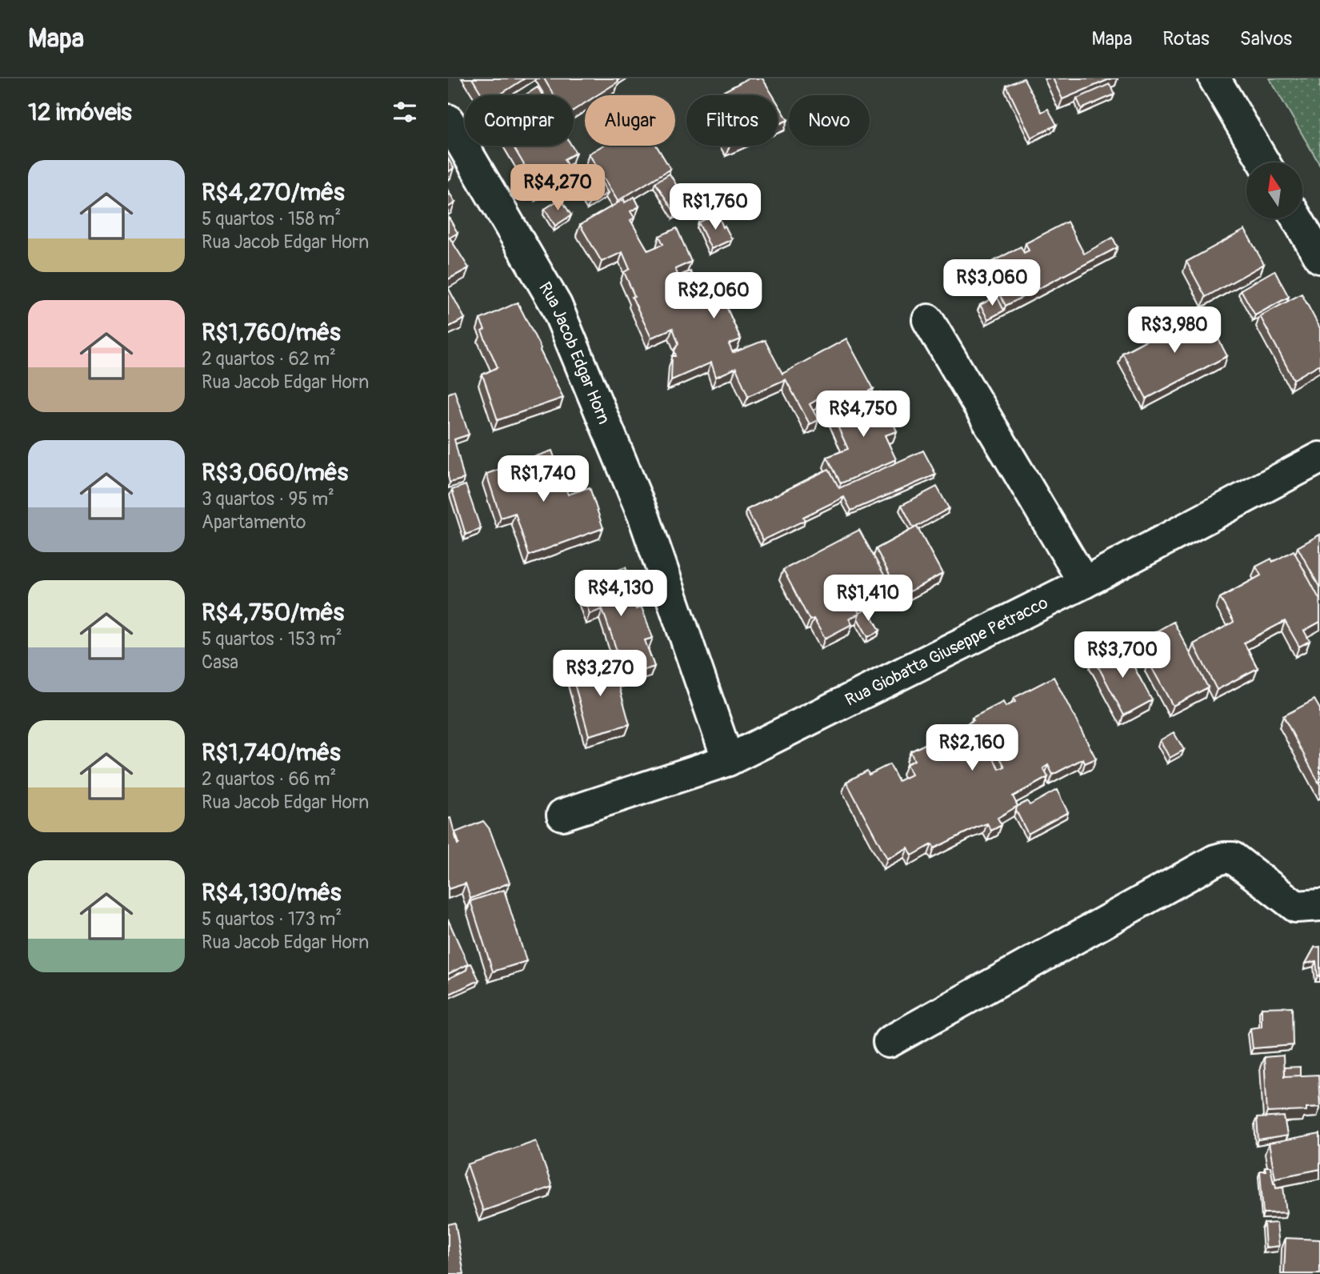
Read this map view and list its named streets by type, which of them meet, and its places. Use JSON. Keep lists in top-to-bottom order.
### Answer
{
  "streets": {
    "street": ["Rua Jacob Edgar Horn", "Rua Giobatta Giuseppe Petracco"]
  },
  "crossings": [
    ["Rua Jacob Edgar Horn", "Rua Giobatta Giuseppe Petracco"]
  ],
  "north": "top",
  "page": {
    "header": "Mapa",
    "nav": ["Mapa", "Rotas", "Salvos"],
    "heading": "12 imóveis",
    "chip": [
      "Comprar",
      "Alugar",
      "Filtros",
      "Novo"
    ],
    "list": [
      {
        "name": "R$4,270/mês",
        "note": "5 quartos · 158 m² · Rua Jacob Edgar Horn"
      },
      {
        "name": "R$1,760/mês",
        "note": "2 quartos · 62 m² · Rua Jacob Edgar Horn"
      },
      {
        "name": "R$3,060/mês",
        "note": "3 quartos · 95 m² · Apartamento"
      },
      {
        "name": "R$4,750/mês",
        "note": "5 quartos · 153 m² · Casa"
      },
      {
        "name": "R$1,740/mês",
        "note": "2 quartos · 66 m² · Rua Jacob Edgar Horn"
      },
      {
        "name": "R$4,130/mês",
        "note": "5 quartos · 173 m² · Rua Jacob Edgar Horn"
      }
    ],
    "price": [
      "R$4,270",
      "R$1,760",
      "R$3,060",
      "R$2,060",
      "R$3,980",
      "R$4,750",
      "R$1,740",
      "R$4,130",
      "R$1,410",
      "R$3,700",
      "R$3,270",
      "R$2,160"
    ]
  }
}
